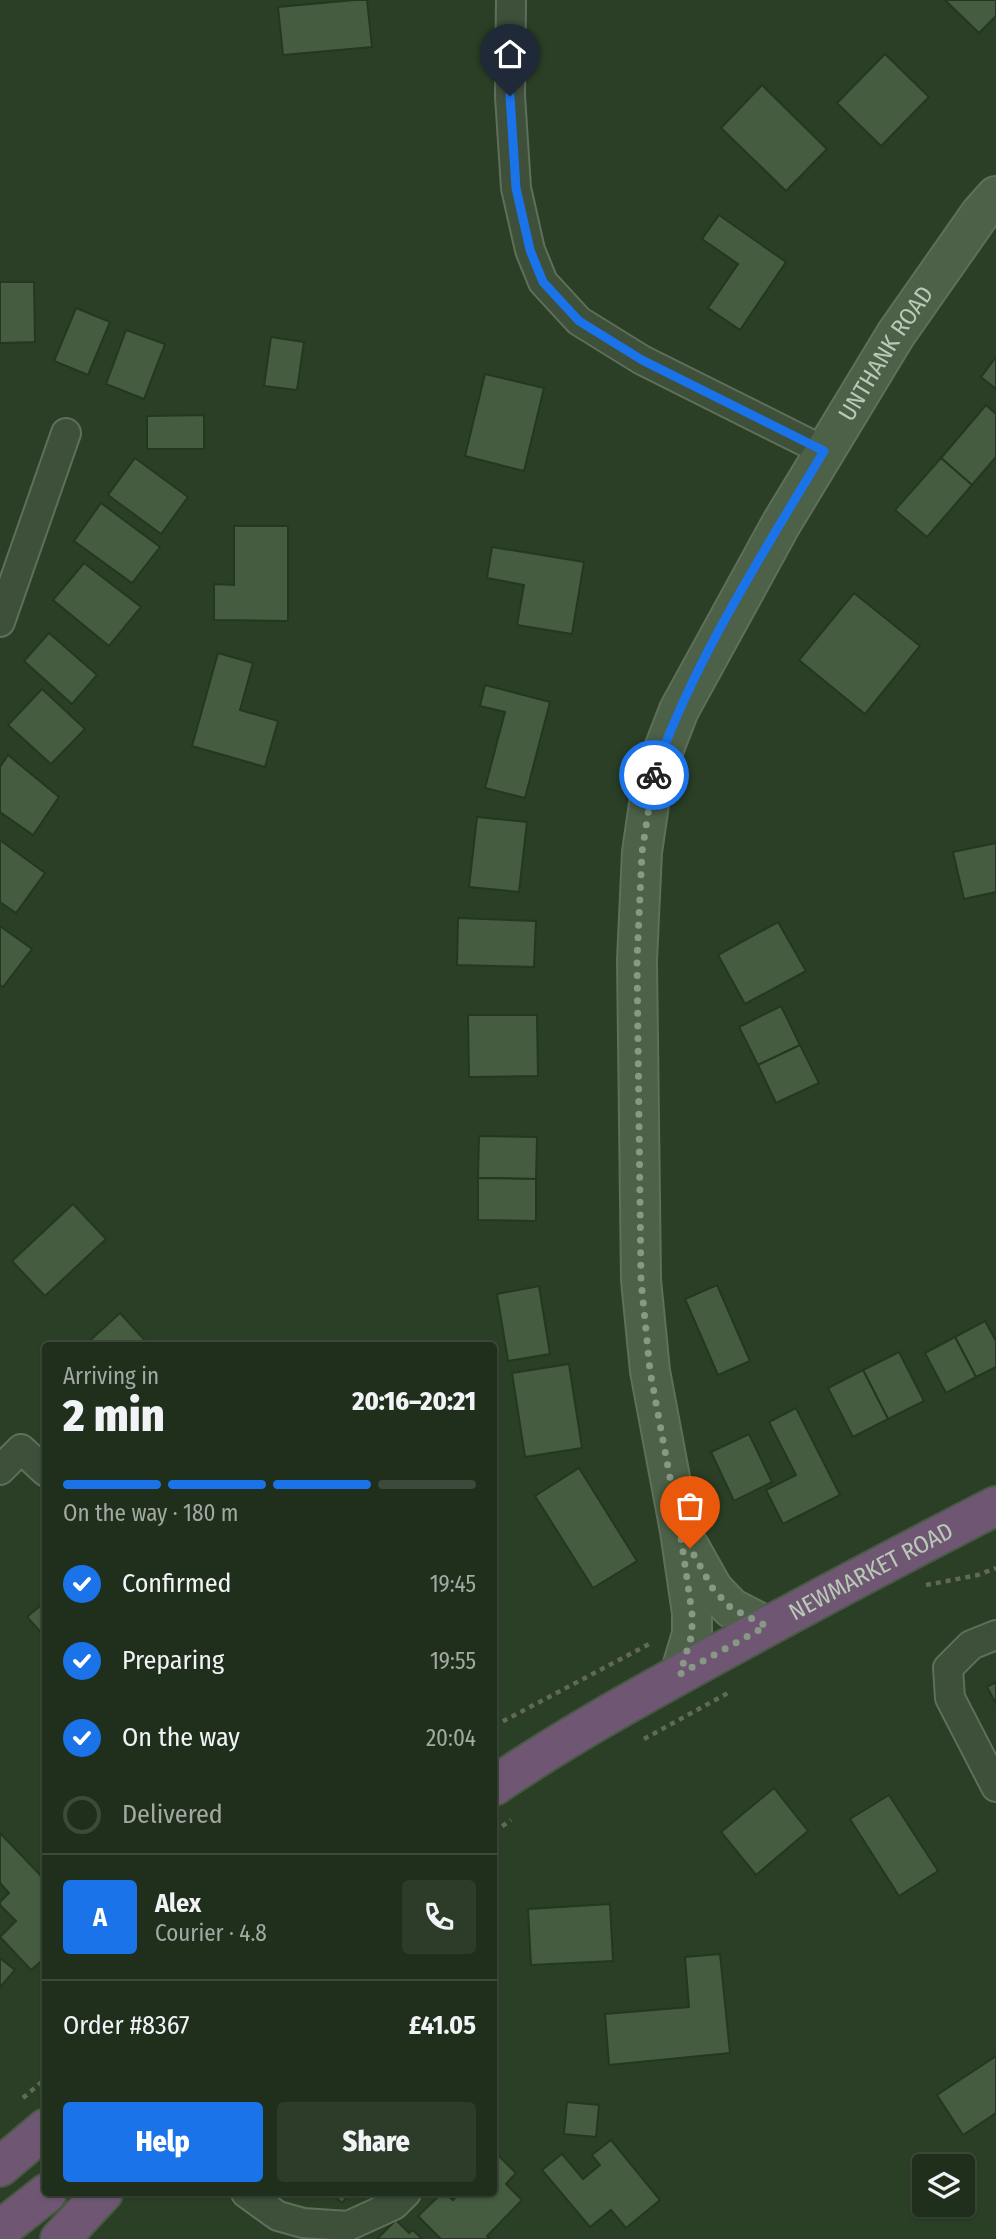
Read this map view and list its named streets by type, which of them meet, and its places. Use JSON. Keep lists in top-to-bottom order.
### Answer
{
  "streets": {
    "highway": ["NEWMARKET ROAD"],
    "street": ["UNTHANK ROAD"]
  },
  "crossings": [
    ["UNTHANK ROAD", "NEWMARKET ROAD"]
  ],
  "page": {
    "heading": ["2 min", "Arriving in", "20:16–20:21"],
    "panel": [
      "Alex",
      "Courier · 4.8",
      "Order #8367",
      "£41.05"
    ],
    "bar": "On the way · 180 m",
    "list": [
      ["Confirmed", "19:45"],
      ["Preparing", "19:55"],
      ["On the way", "20:04"],
      "Delivered"
    ],
    "round": "A",
    "buttons": ["Help", "Share"]
  }
}
